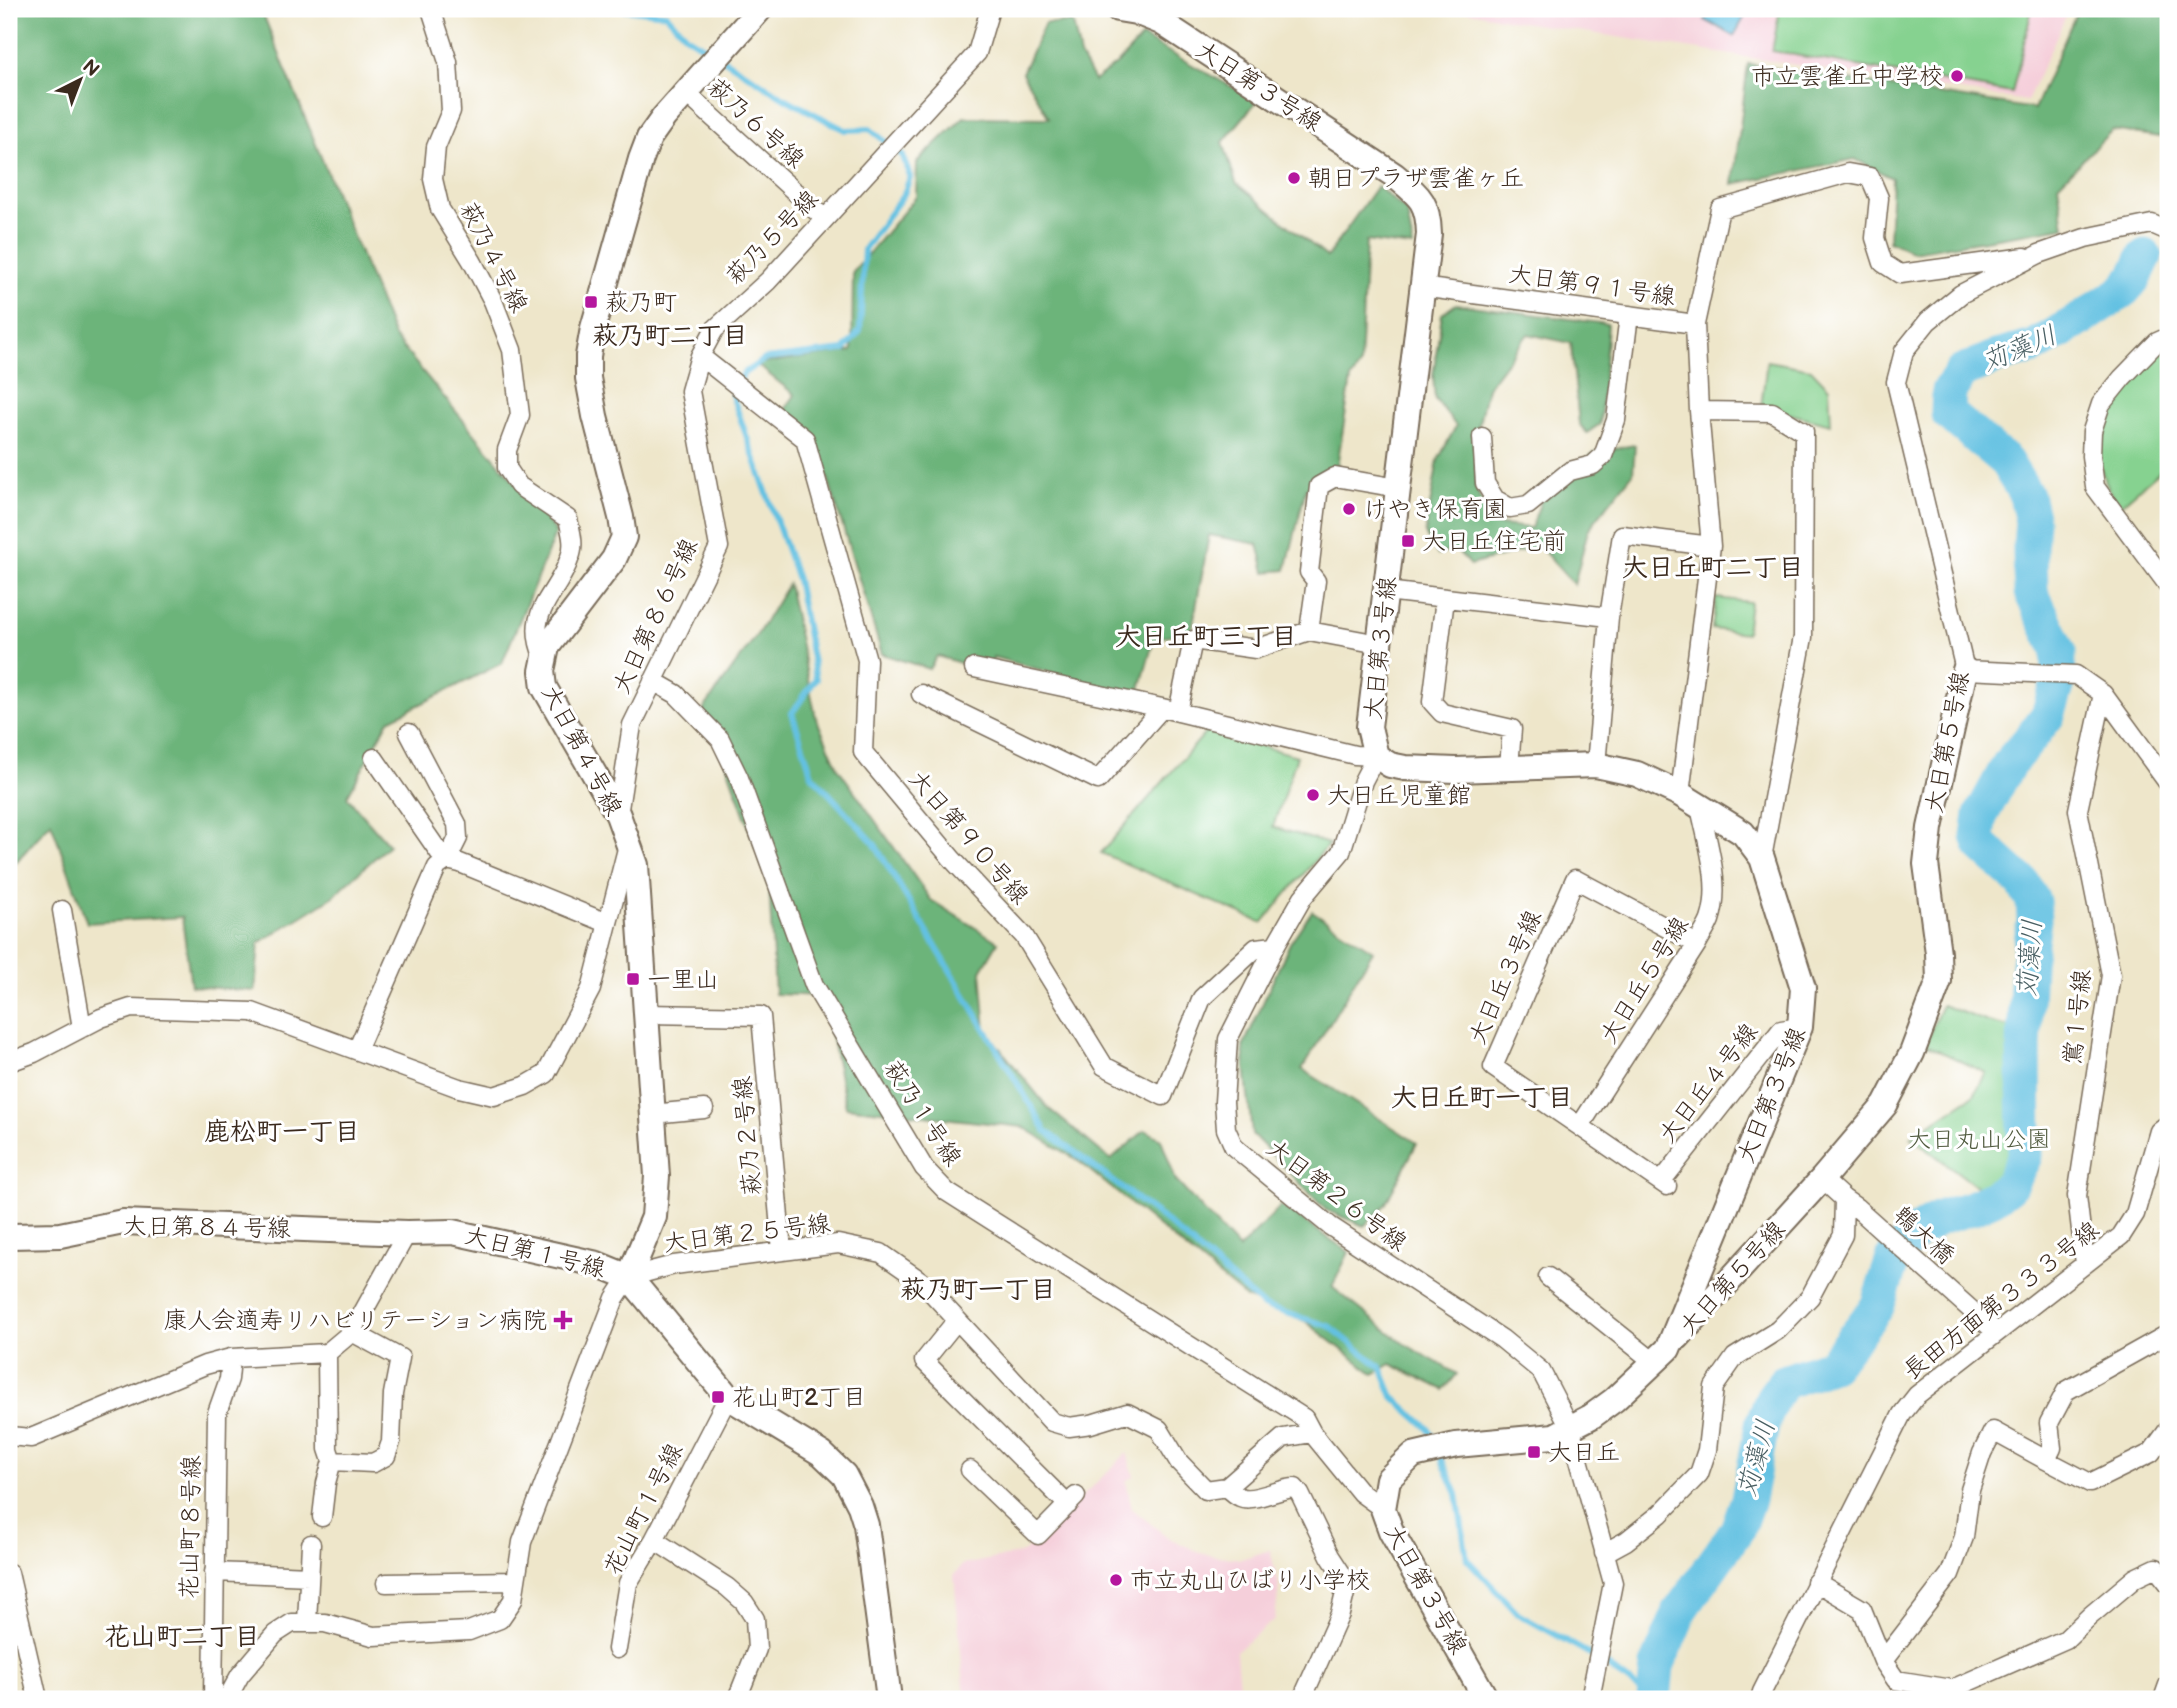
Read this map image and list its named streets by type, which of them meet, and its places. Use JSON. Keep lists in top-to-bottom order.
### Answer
{
  "streets": {
    "street": [
      "大日第３号線",
      "萩乃６号線",
      "萩乃５号線",
      "萩乃４号線",
      "大日第９１号線",
      "大日第８６号線",
      "大日第５号線",
      "大日第４号線",
      "大日第９０号線",
      "大日丘３号線",
      "大日丘５号線",
      "鴬１号線",
      "大日丘４号線",
      "萩乃１号線",
      "萩乃２号線",
      "大日第２６号線",
      "大日第８４号線",
      "大日第２５号線",
      "鵯大橋",
      "大日第１号線",
      "長田方面第３３３号線",
      "花山町１号線",
      "花山町８号線"
    ]
  },
  "crossings": [
    ["大日第３号線", "大日第９１号線"],
    ["大日第３号線", "大日第５号線"],
    ["大日第３号線", "大日丘５号線"],
    ["大日第３号線", "大日丘４号線"],
    ["大日第３号線", "大日第２６号線"],
    ["萩乃６号線", "萩乃５号線"],
    ["萩乃６号線", "大日第４号線"],
    ["萩乃５号線", "大日第８６号線"],
    ["萩乃５号線", "大日第９０号線"],
    ["萩乃４号線", "大日第４号線"],
    ["大日第９１号線", "大日第５号線"],
    ["大日第９１号線", "大日丘５号線"],
    ["大日第８６号線", "大日第４号線"],
    ["大日第８６号線", "大日第９０号線"],
    ["大日第８６号線", "萩乃１号線"],
    ["大日第５号線", "鵯大橋"],
    ["大日第４号線", "萩乃２号線"],
    ["大日第４号線", "大日第２５号線"],
    ["大日第４号線", "大日第１号線"],
    ["大日第９０号線", "大日第２６号線"],
    ["大日丘３号線", "大日丘５号線"],
    ["大日丘３号線", "大日丘４号線"],
    ["鴬１号線", "長田方面第３３３号線"],
    ["萩乃２号線", "大日第２５号線"],
    ["大日第８４号線", "大日第１号線"],
    ["大日第２５号線", "大日第１号線"],
    ["鵯大橋", "長田方面第３３３号線"],
    ["大日第１号線", "花山町１号線"]
  ],
  "districts": [
    "萩乃町二丁目",
    "大日丘町二丁目",
    "大日丘町三丁目",
    "大日丘町一丁目",
    "鹿松町一丁目",
    "萩乃町一丁目",
    "花山町二丁目"
  ],
  "water": ["苅藻川"],
  "parks": ["大日丸山公園"],
  "places": {
    "other": [
      "市立雲雀丘中学校",
      "朝日プラザ雲雀ヶ丘",
      "けやき保育園",
      "大日丘児童館",
      "市立丸山ひばり小学校"
    ],
    "transit": [
      "萩乃町",
      "大日丘住宅前",
      "一里山",
      "花山町2丁目",
      "大日丘"
    ],
    "health": ["康人会適寿リハビリテーション病院"]
  },
  "north": "top right"
}
